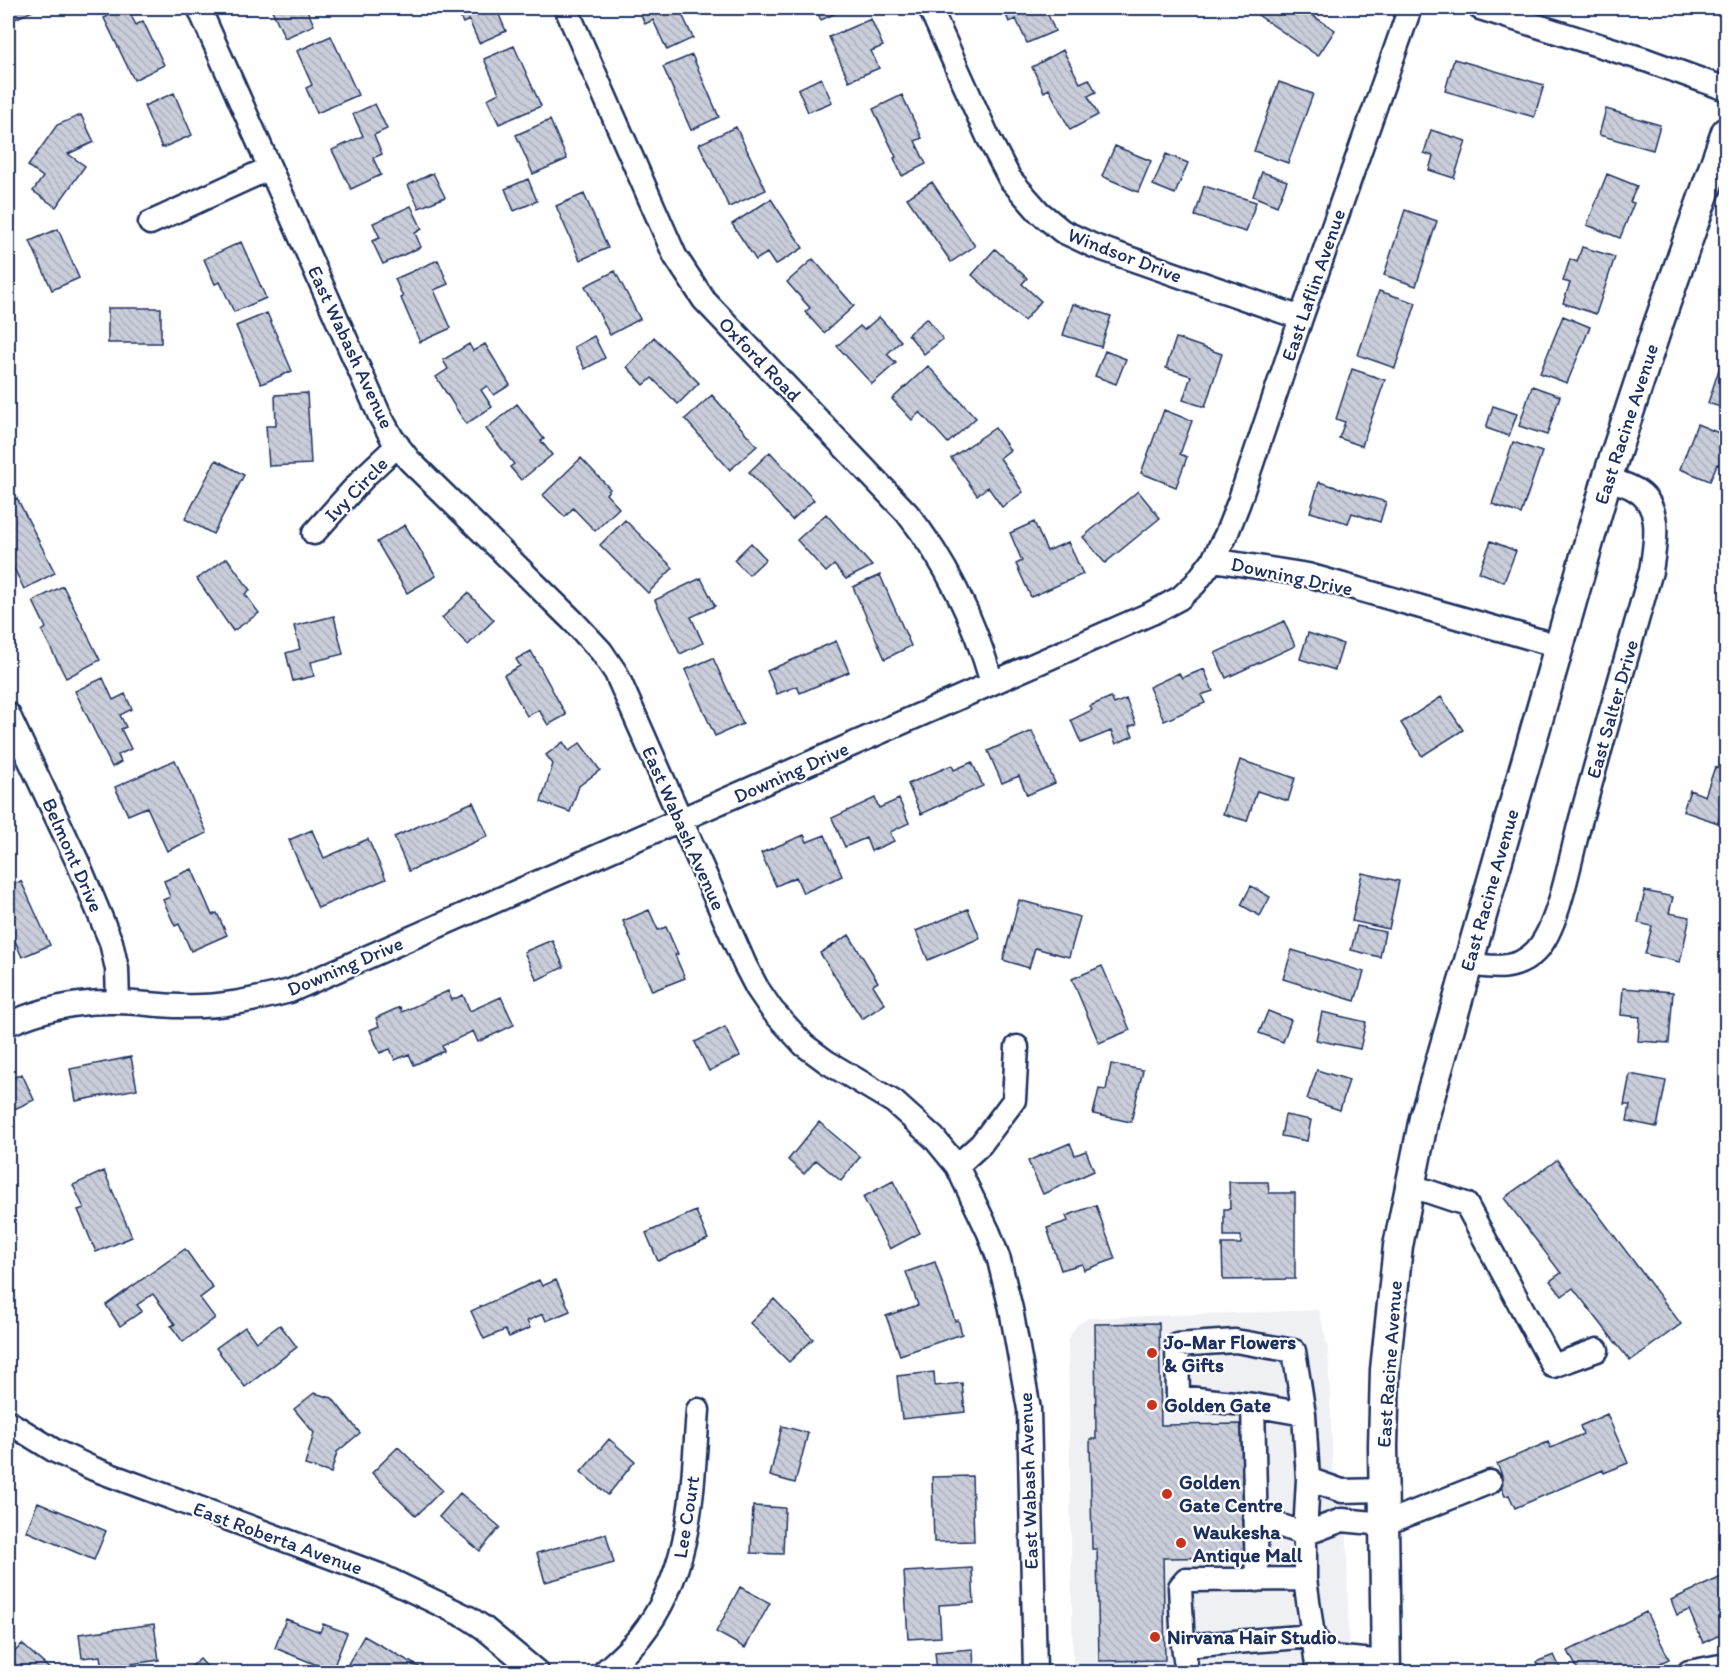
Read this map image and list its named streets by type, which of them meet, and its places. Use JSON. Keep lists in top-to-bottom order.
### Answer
{
  "streets": {
    "main road": ["East Racine Avenue"],
    "street": [
      "Windsor Drive",
      "East Laflin Avenue",
      "East Wabash Avenue",
      "Oxford Road",
      "Ivy Circle",
      "Downing Drive",
      "East Salter Drive",
      "Belmont Drive",
      "Lee Court",
      "East Roberta Avenue"
    ]
  },
  "crossings": [
    ["Windsor Drive", "East Laflin Avenue"],
    ["East Laflin Avenue", "Downing Drive"],
    ["East Wabash Avenue", "Ivy Circle"],
    ["East Wabash Avenue", "Downing Drive"],
    ["Oxford Road", "Downing Drive"],
    ["East Racine Avenue", "Downing Drive"],
    ["East Racine Avenue", "East Salter Drive"],
    ["Downing Drive", "Belmont Drive"]
  ],
  "places": [
    "Jo-Mar Flowers & Gifts",
    "Golden Gate",
    "Golden Gate Centre",
    "Waukesha Antique Mall",
    "Nirvana Hair Studio"
  ]
}
